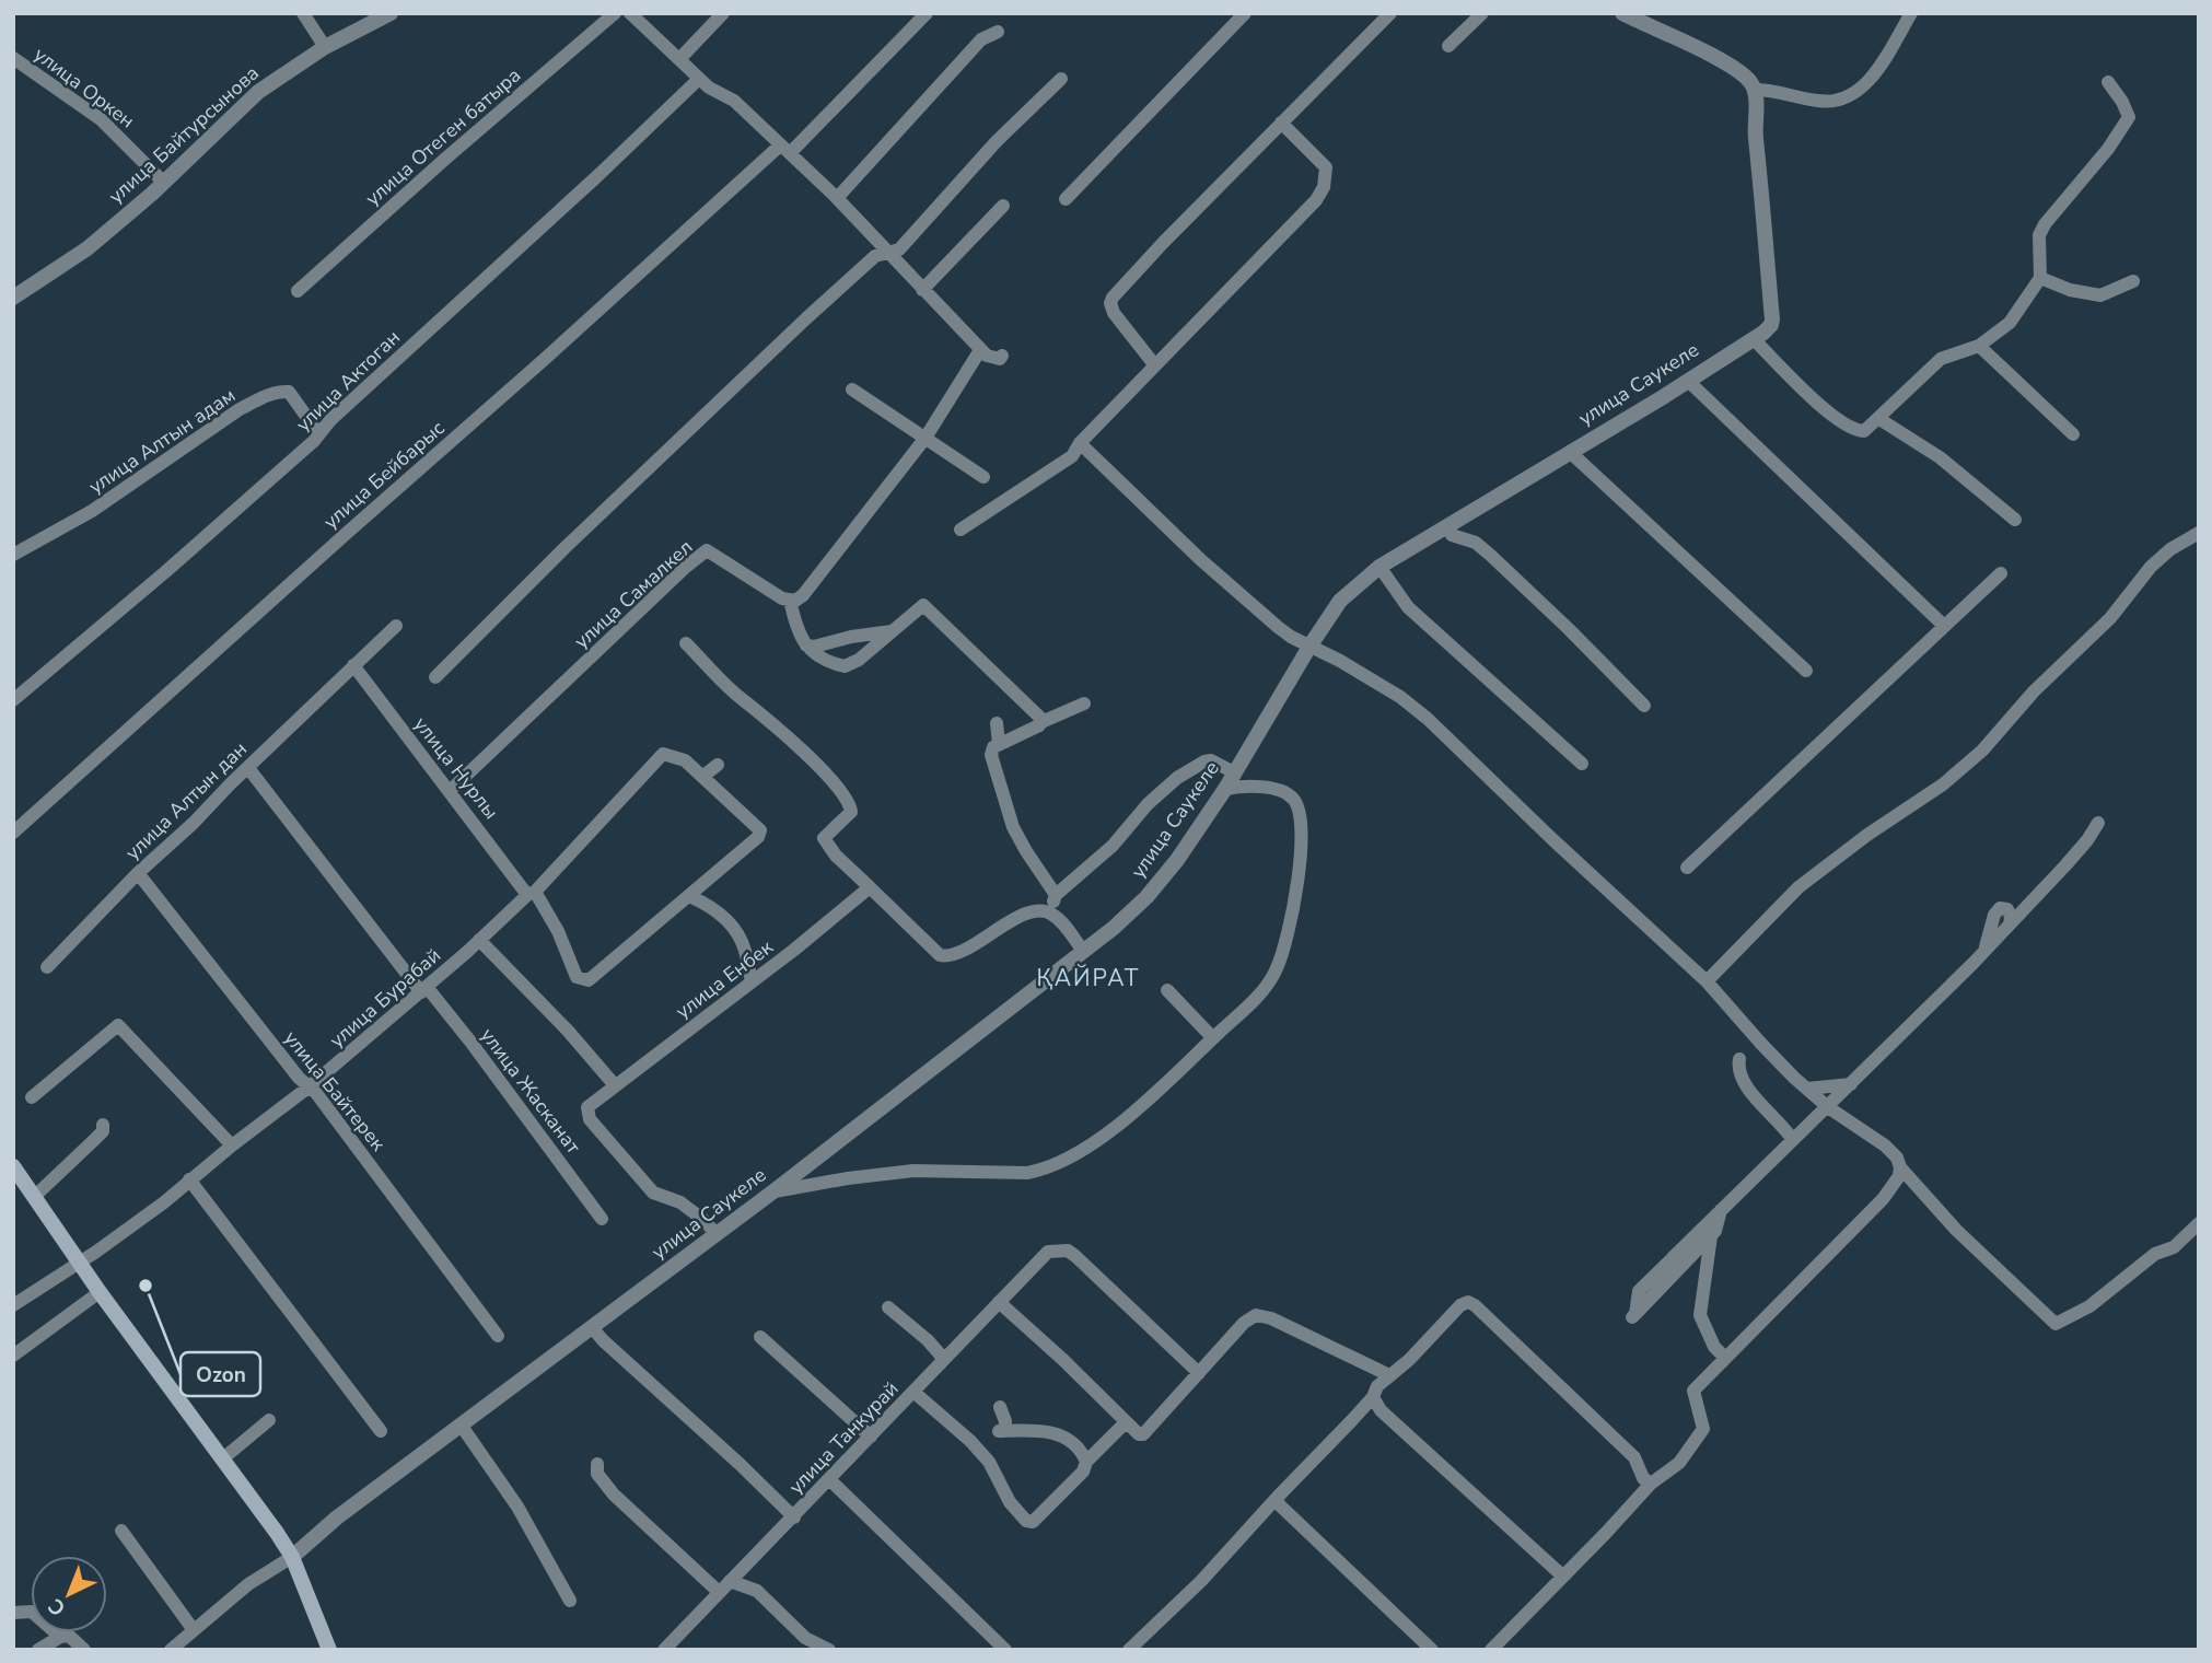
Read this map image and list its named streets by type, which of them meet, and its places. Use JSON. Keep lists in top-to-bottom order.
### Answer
{
  "streets": {
    "street": [
      "улица Оркен",
      "улица Байтурсынова",
      "улица Отеген батыра",
      "улица Актоган",
      "улица Саукеле",
      "улица Алтын адам",
      "улица Бейбарыс",
      "улица Самалкел",
      "улица Нурлы",
      "улица Алтын дан",
      "улица Енбек",
      "улица Бурабай",
      "улица Байтерек",
      "улица Жасканат",
      "улица Танкурай"
    ]
  },
  "crossings": [
    ["улица Оркен", "улица Байтурсынова"],
    ["улица Актоган", "улица Алтын адам"],
    ["улица Саукеле", "улица Енбек"],
    ["улица Самалкел", "улица Нурлы"],
    ["улица Нурлы", "улица Алтын дан"],
    ["улица Нурлы", "улица Бурабай"],
    ["улица Алтын дан", "улица Байтерек"],
    ["улица Алтын дан", "улица Жасканат"],
    ["улица Бурабай", "улица Байтерек"],
    ["улица Бурабай", "улица Жасканат"]
  ],
  "districts": ["ҚАЙРАТ"],
  "places": ["Ozon"],
  "north": "bottom left"
}
